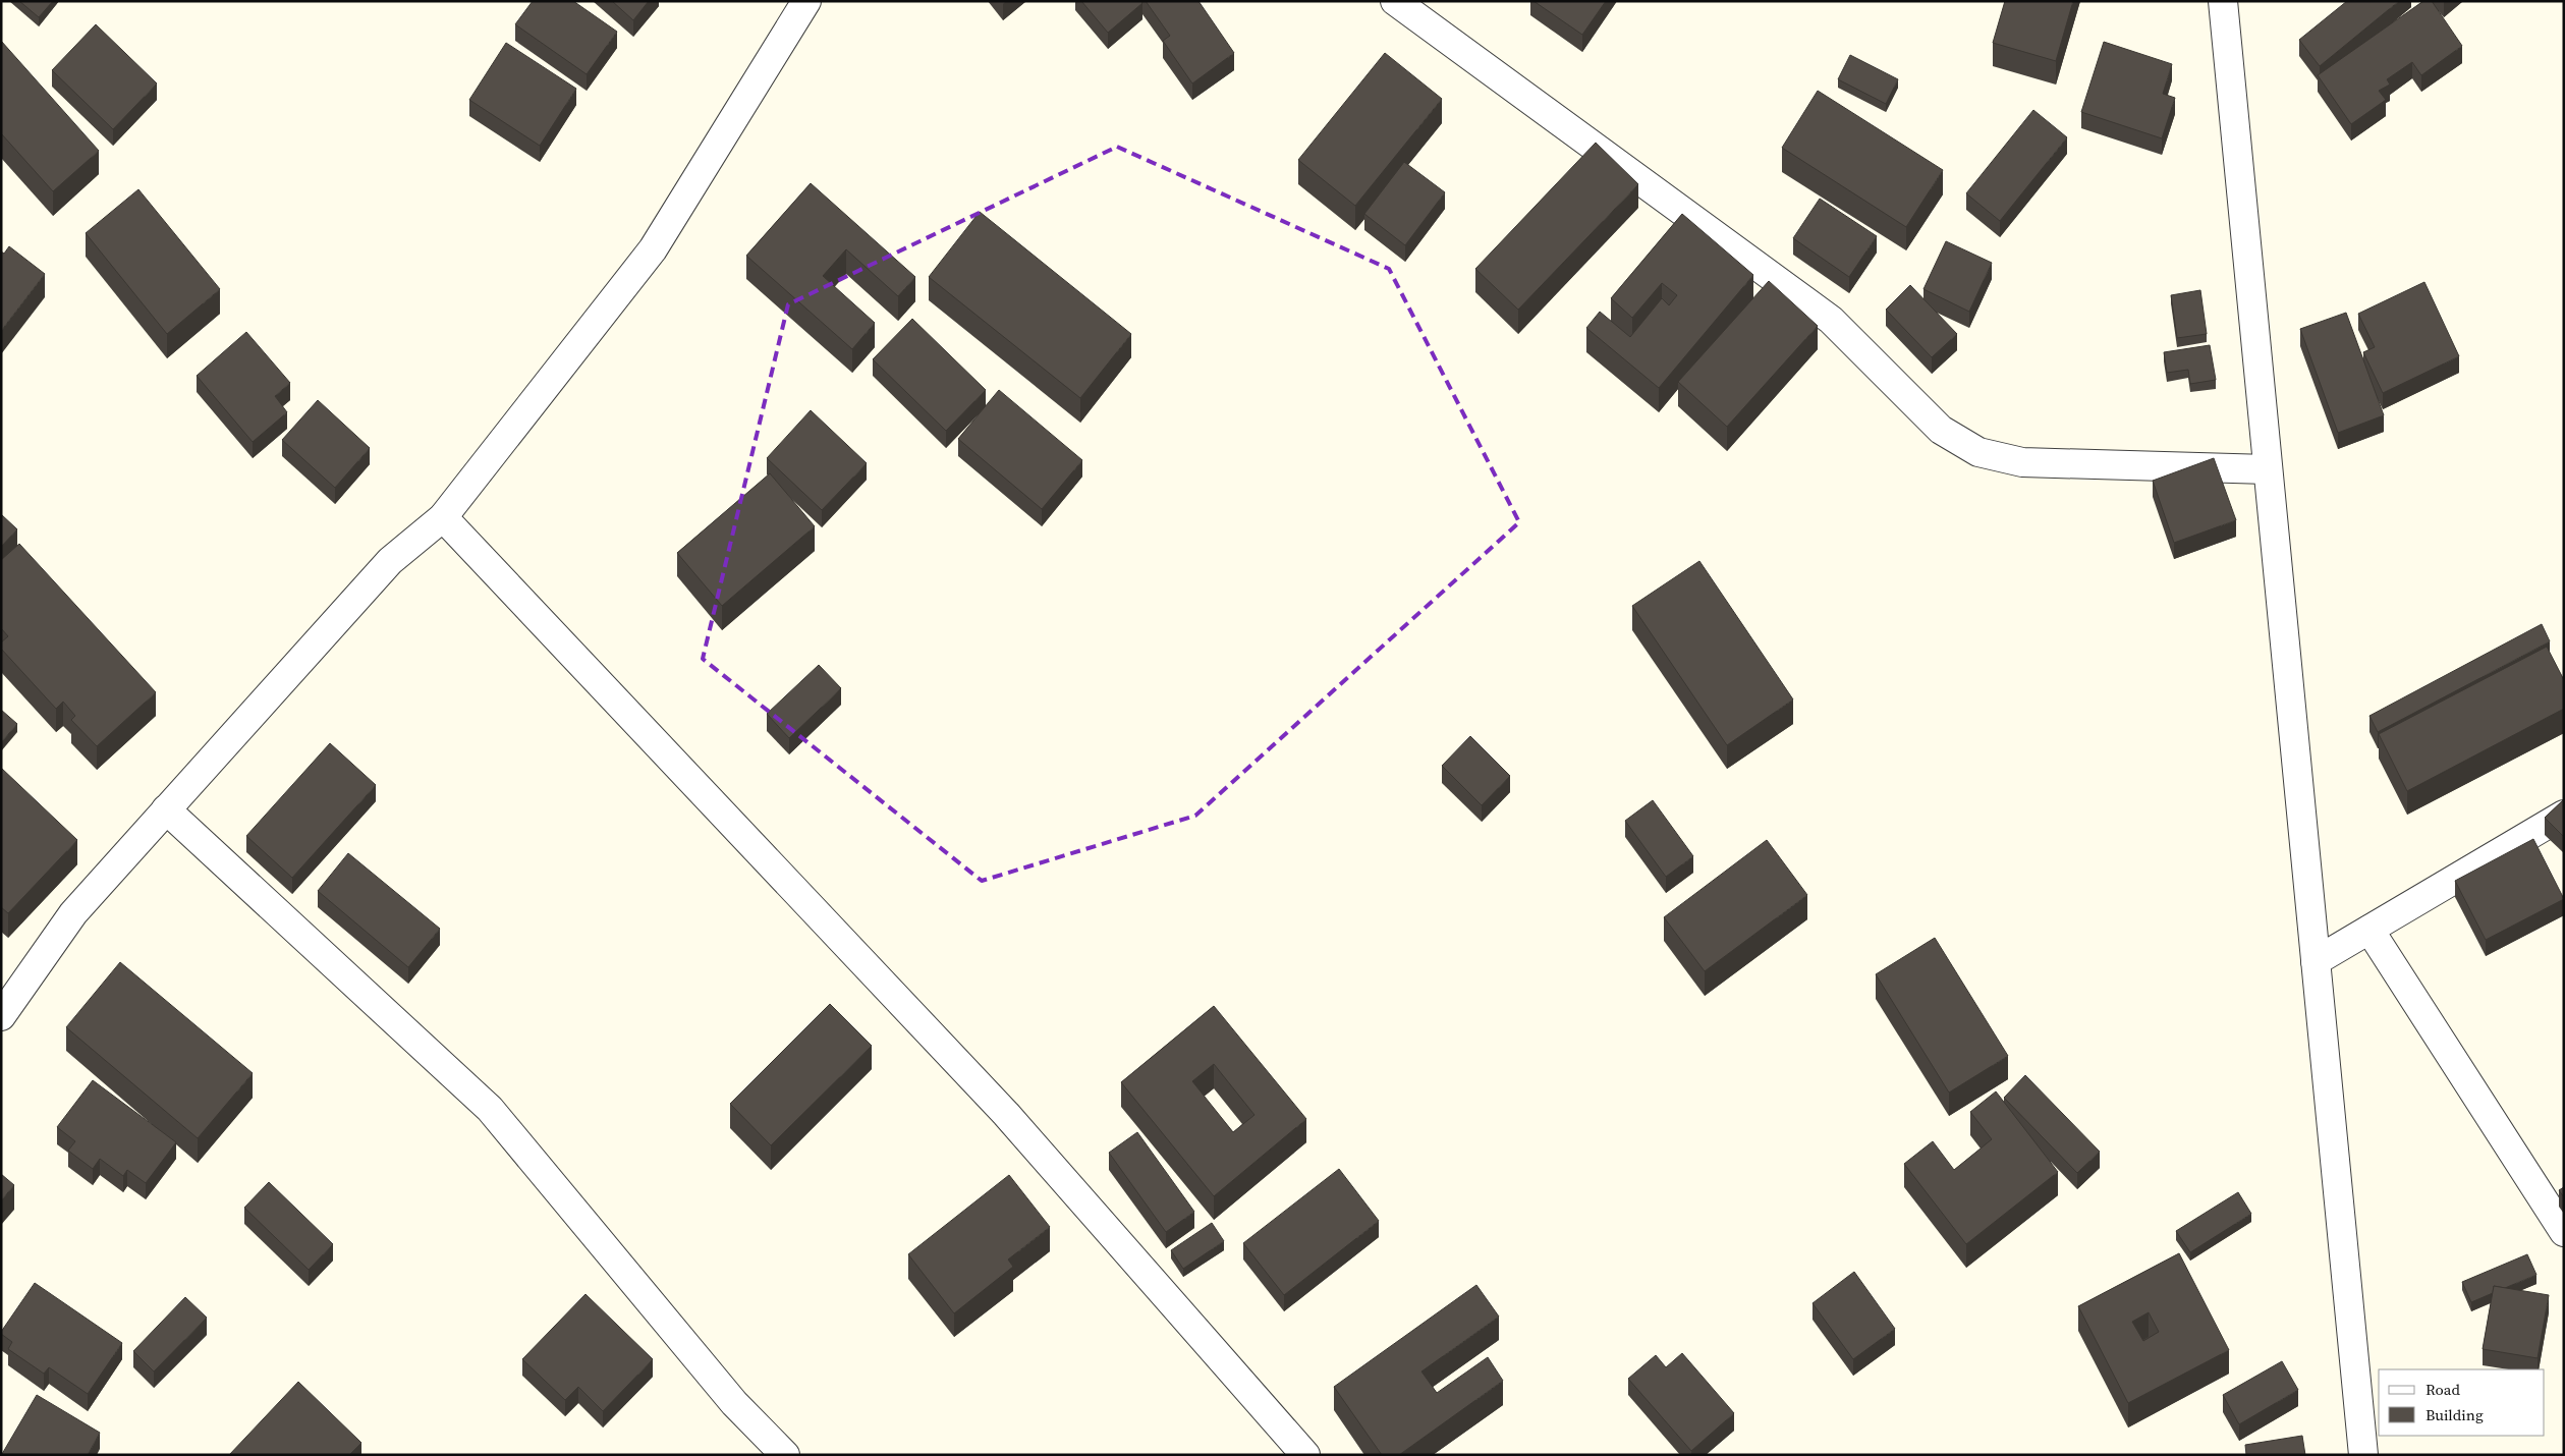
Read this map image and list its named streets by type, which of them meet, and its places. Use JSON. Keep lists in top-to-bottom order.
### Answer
{
  "legend": ["Road", "Building"]
}
